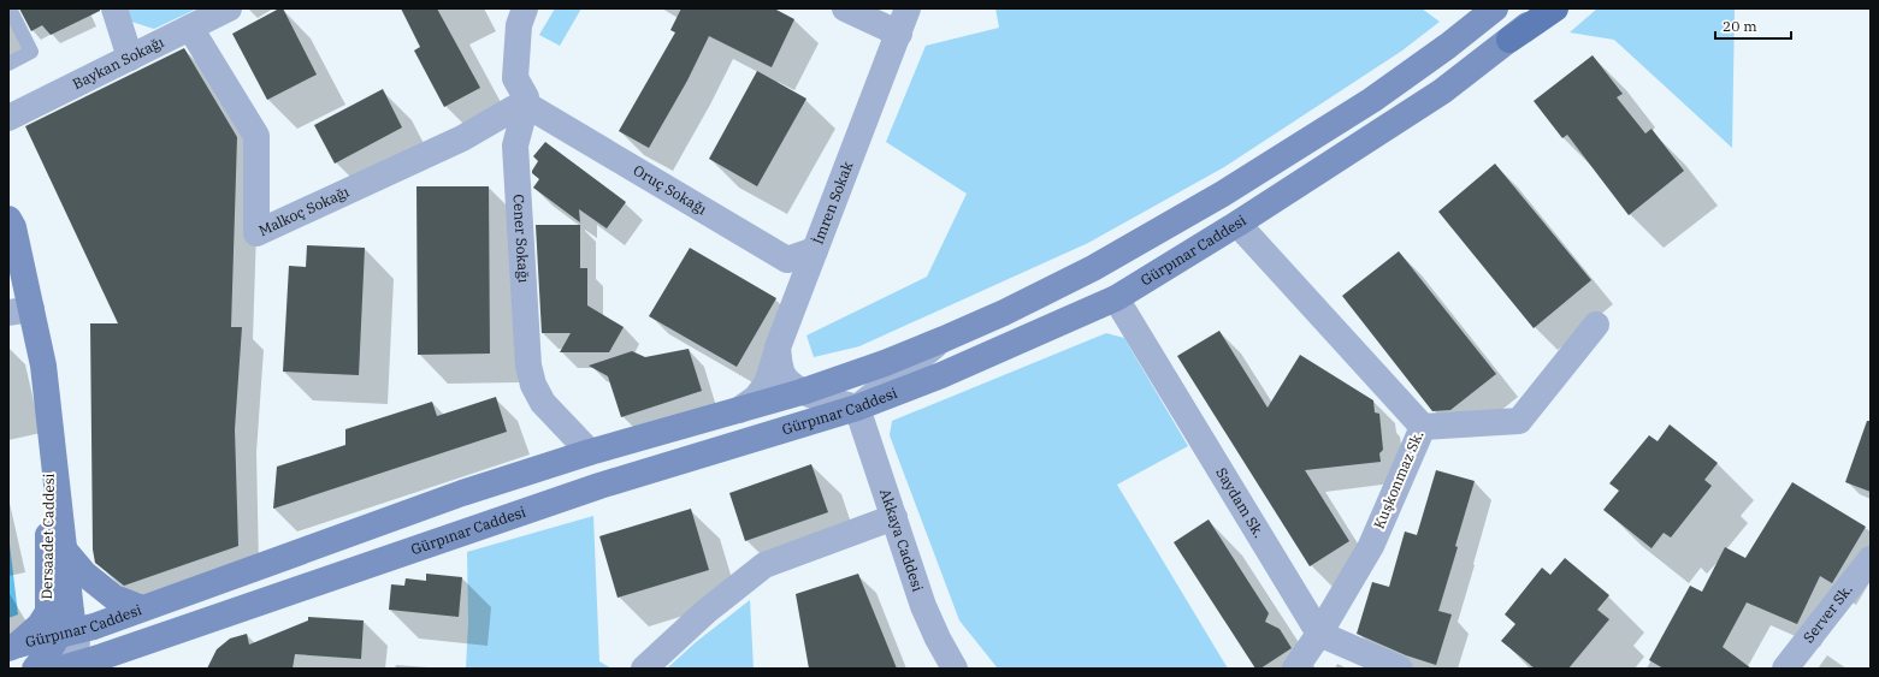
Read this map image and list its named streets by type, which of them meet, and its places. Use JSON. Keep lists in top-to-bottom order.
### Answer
{
  "streets": {
    "main road": ["Gürpınar Caddesi", "Dersaadet Caddesi"],
    "street": [
      "Baykan Sokağı",
      "Oruç Sokağı",
      "İmren Sokak",
      "Malkoç Sokağı",
      "Cener Sokağı",
      "Kuşkonmaz Sk.",
      "Saydam Sk.",
      "Akkaya Caddesi",
      "Server Sk."
    ]
  },
  "crossings": [
    ["Baykan Sokağı", "Malkoç Sokağı"],
    ["Oruç Sokağı", "İmren Sokak"],
    ["Oruç Sokağı", "Malkoç Sokağı"],
    ["Oruç Sokağı", "Cener Sokağı"],
    ["İmren Sokak", "Gürpınar Caddesi"],
    ["Malkoç Sokağı", "Cener Sokağı"],
    ["Cener Sokağı", "Gürpınar Caddesi"],
    ["Gürpınar Caddesi", "Kuşkonmaz Sk."],
    ["Gürpınar Caddesi", "Saydam Sk."],
    ["Gürpınar Caddesi", "Dersaadet Caddesi"],
    ["Gürpınar Caddesi", "Akkaya Caddesi"],
    ["Kuşkonmaz Sk.", "Saydam Sk."]
  ],
  "scale_bar": "20 m"
}
